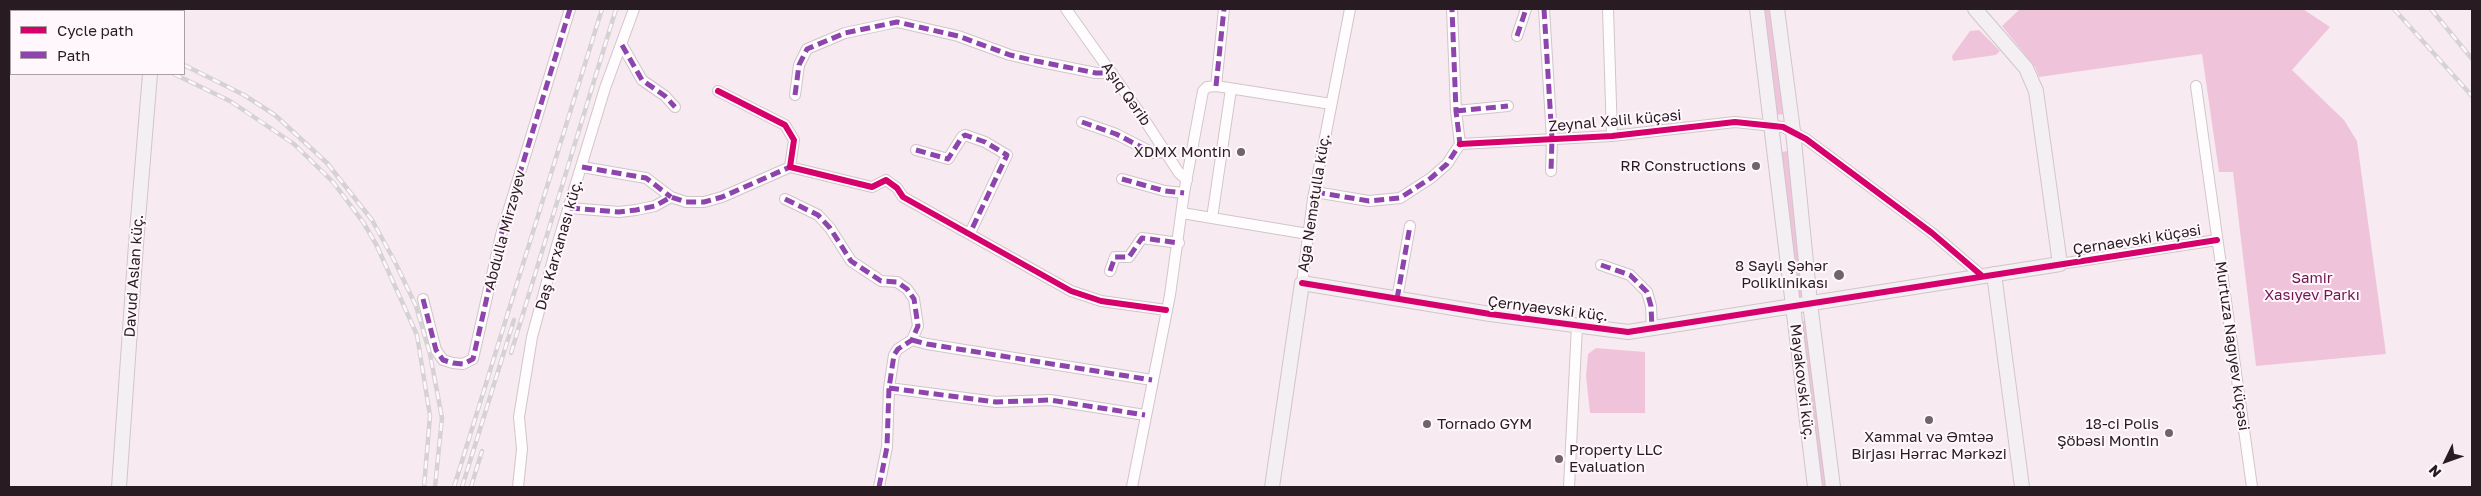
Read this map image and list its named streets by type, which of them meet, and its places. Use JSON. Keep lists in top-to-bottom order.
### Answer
{
  "streets": {
    "street": [
      "Aşıq Qərib",
      "Zeynal Xəlil küçəsi",
      "Ağa Nemətulla küç.",
      "Abdulla Mirzəyev",
      "Çernaevski küçəsi",
      "Daş Karxanası küç.",
      "Davud Aslan küç.",
      "Çernyaevski küç.",
      "Murtuza Nağıyev küçəsi",
      "Mayakovski küç."
    ]
  },
  "crossings": [
    ["Zeynal Xəlil küçəsi", "Mayakovski küç."],
    ["Ağa Nemətulla küç.", "Çernyaevski küç."],
    ["Çernaevski küçəsi", "Çernyaevski küç."],
    ["Çernaevski küçəsi", "Murtuza Nağıyev küçəsi"],
    ["Çernyaevski küç.", "Mayakovski küç."]
  ],
  "parks": ["Samir Xasıyev Parkı"],
  "places": [
    "XDMX Montin",
    "RR Constructions",
    "8 Saylı Şəhər Poliklinikası",
    "Xammal və Əmtəə Birjası Hərrac Mərkəzi",
    "Tornado GYM",
    "18-ci Polis Şöbəsi Montin",
    "Property LLC Evaluation"
  ],
  "legend": ["Cycle path", "Path"],
  "north": "bottom left"
}
